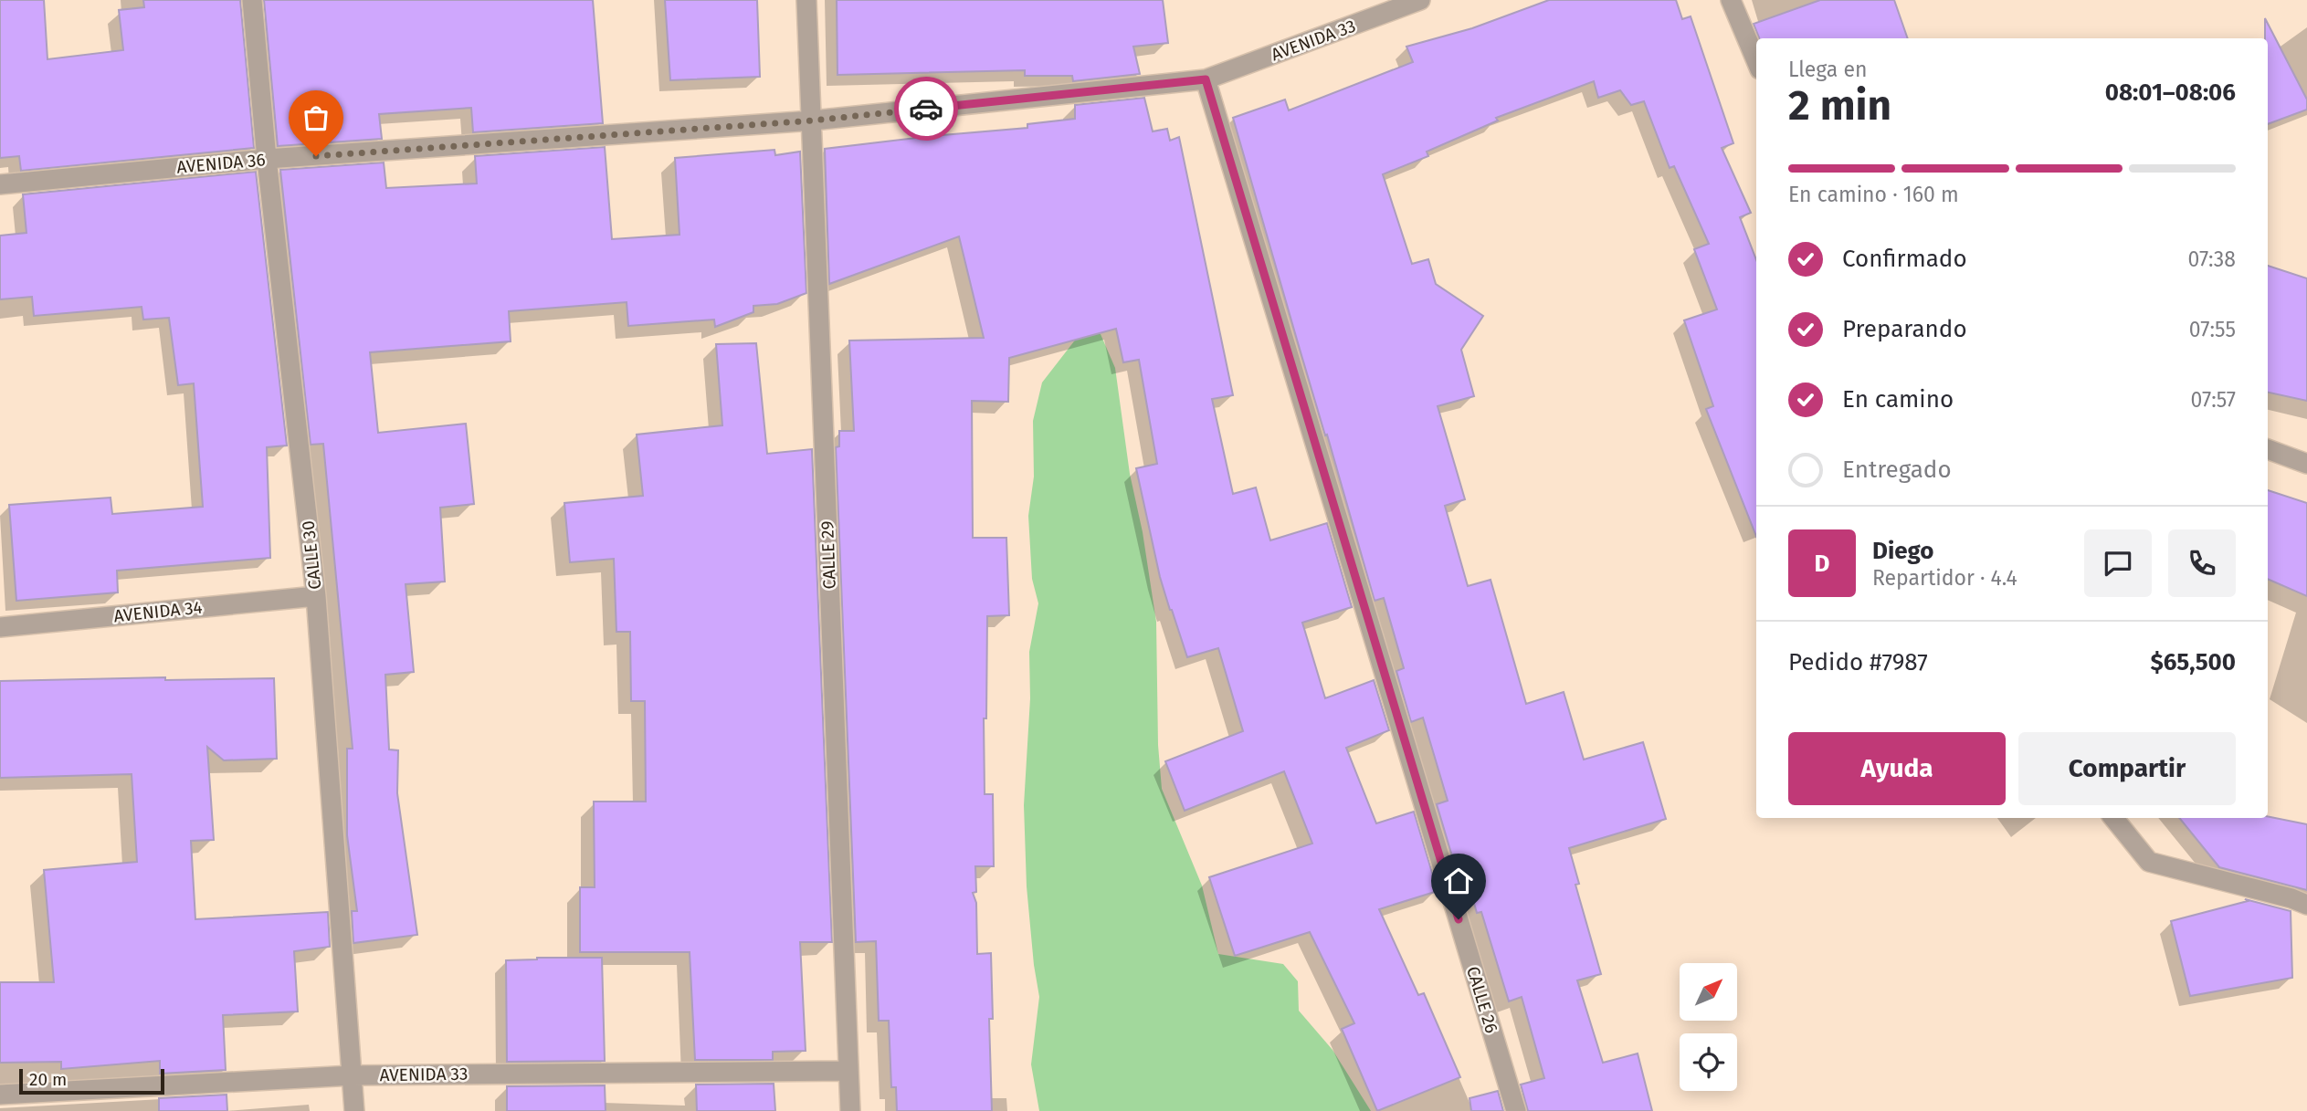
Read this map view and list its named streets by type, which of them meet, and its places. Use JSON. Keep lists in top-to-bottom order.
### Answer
{
  "streets": {
    "street": [
      "AVENIDA 33",
      "AVENIDA 36",
      "CALLE 30",
      "CALLE 29",
      "AVENIDA 34",
      "CALLE 26"
    ]
  },
  "crossings": [
    ["AVENIDA 33", "AVENIDA 36"],
    ["AVENIDA 33", "CALLE 30"],
    ["AVENIDA 33", "CALLE 29"],
    ["AVENIDA 33", "CALLE 26"],
    ["AVENIDA 36", "CALLE 30"],
    ["AVENIDA 36", "CALLE 29"],
    ["AVENIDA 36", "CALLE 26"],
    ["CALLE 30", "AVENIDA 34"]
  ],
  "scale_bar": "20 m",
  "north": "top right",
  "page": {
    "heading": ["2 min", "Llega en", "08:01–08:06"],
    "panel": [
      "Diego",
      "Repartidor · 4.4",
      "Pedido #7987",
      "$65,500"
    ],
    "bar": "En camino · 160 m",
    "list": [
      ["Confirmado", "07:38"],
      ["Preparando", "07:55"],
      ["En camino", "07:57"],
      "Entregado"
    ],
    "round": "D",
    "buttons": ["Ayuda", "Compartir"],
    "scale": "20 m"
  }
}
